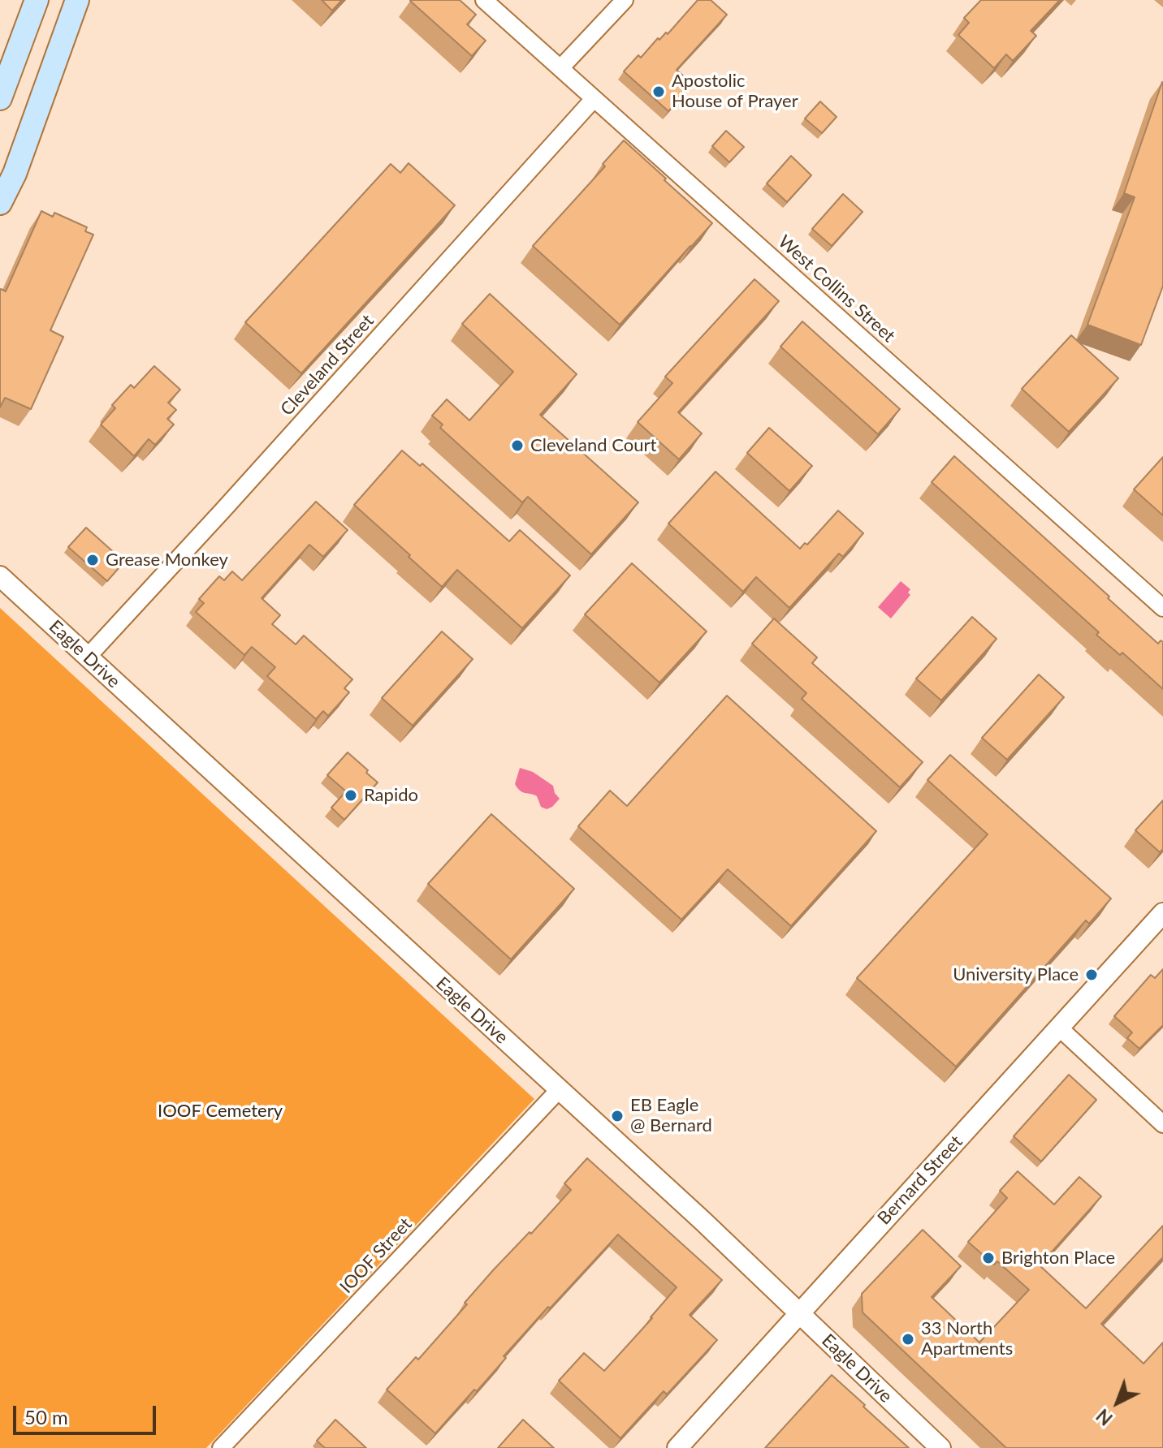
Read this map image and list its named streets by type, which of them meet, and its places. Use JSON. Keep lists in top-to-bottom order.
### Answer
{
  "streets": {
    "street": [
      "West Collins Street",
      "Cleveland Street",
      "Eagle Drive",
      "Bernard Street",
      "IOOF Street"
    ]
  },
  "crossings": [
    ["West Collins Street", "Cleveland Street"],
    ["Cleveland Street", "Eagle Drive"],
    ["Eagle Drive", "Bernard Street"],
    ["Eagle Drive", "IOOF Street"]
  ],
  "parks": ["IOOF Cemetery"],
  "places": [
    "Apostolic House of Prayer",
    "Cleveland Court",
    "Grease Monkey",
    "Rapido",
    "University Place",
    "EB Eagle @ Bernard",
    "Brighton Place",
    "33 North Apartments"
  ],
  "scale_bar": "50 m",
  "north": "bottom left"
}
